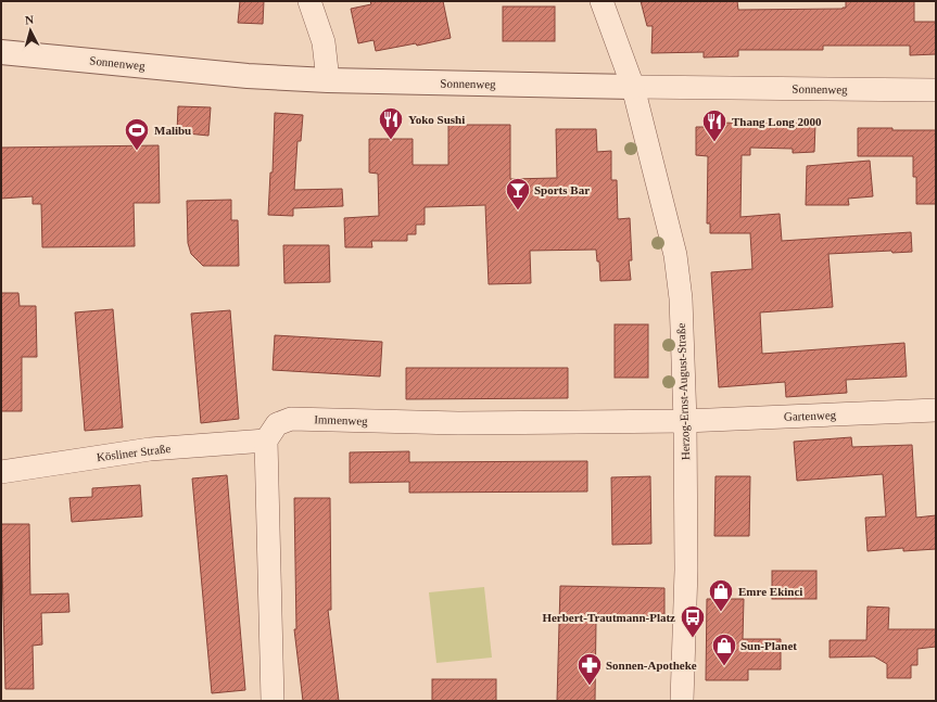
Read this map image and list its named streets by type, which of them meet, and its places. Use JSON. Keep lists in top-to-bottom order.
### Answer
{
  "streets": {
    "street": [
      "Sonnenweg",
      "Herzog-Ernst-August-Straße",
      "Gartenweg",
      "Immenweg",
      "Kösliner Straße"
    ]
  },
  "crossings": [
    ["Sonnenweg", "Herzog-Ernst-August-Straße"],
    ["Herzog-Ernst-August-Straße", "Gartenweg"],
    ["Herzog-Ernst-August-Straße", "Immenweg"],
    ["Gartenweg", "Immenweg"],
    ["Immenweg", "Kösliner Straße"]
  ],
  "places": {
    "restaurant": ["Yoko Sushi", "Thang Long 2000"],
    "sports": ["Malibu"],
    "bar": ["Sports Bar"],
    "shop": ["Emre Ekinci", "Sun-Planet"],
    "bus stop": ["Herbert-Trautmann-Platz"],
    "pharmacy": ["Sonnen-Apotheke"]
  },
  "north": "top"
}
